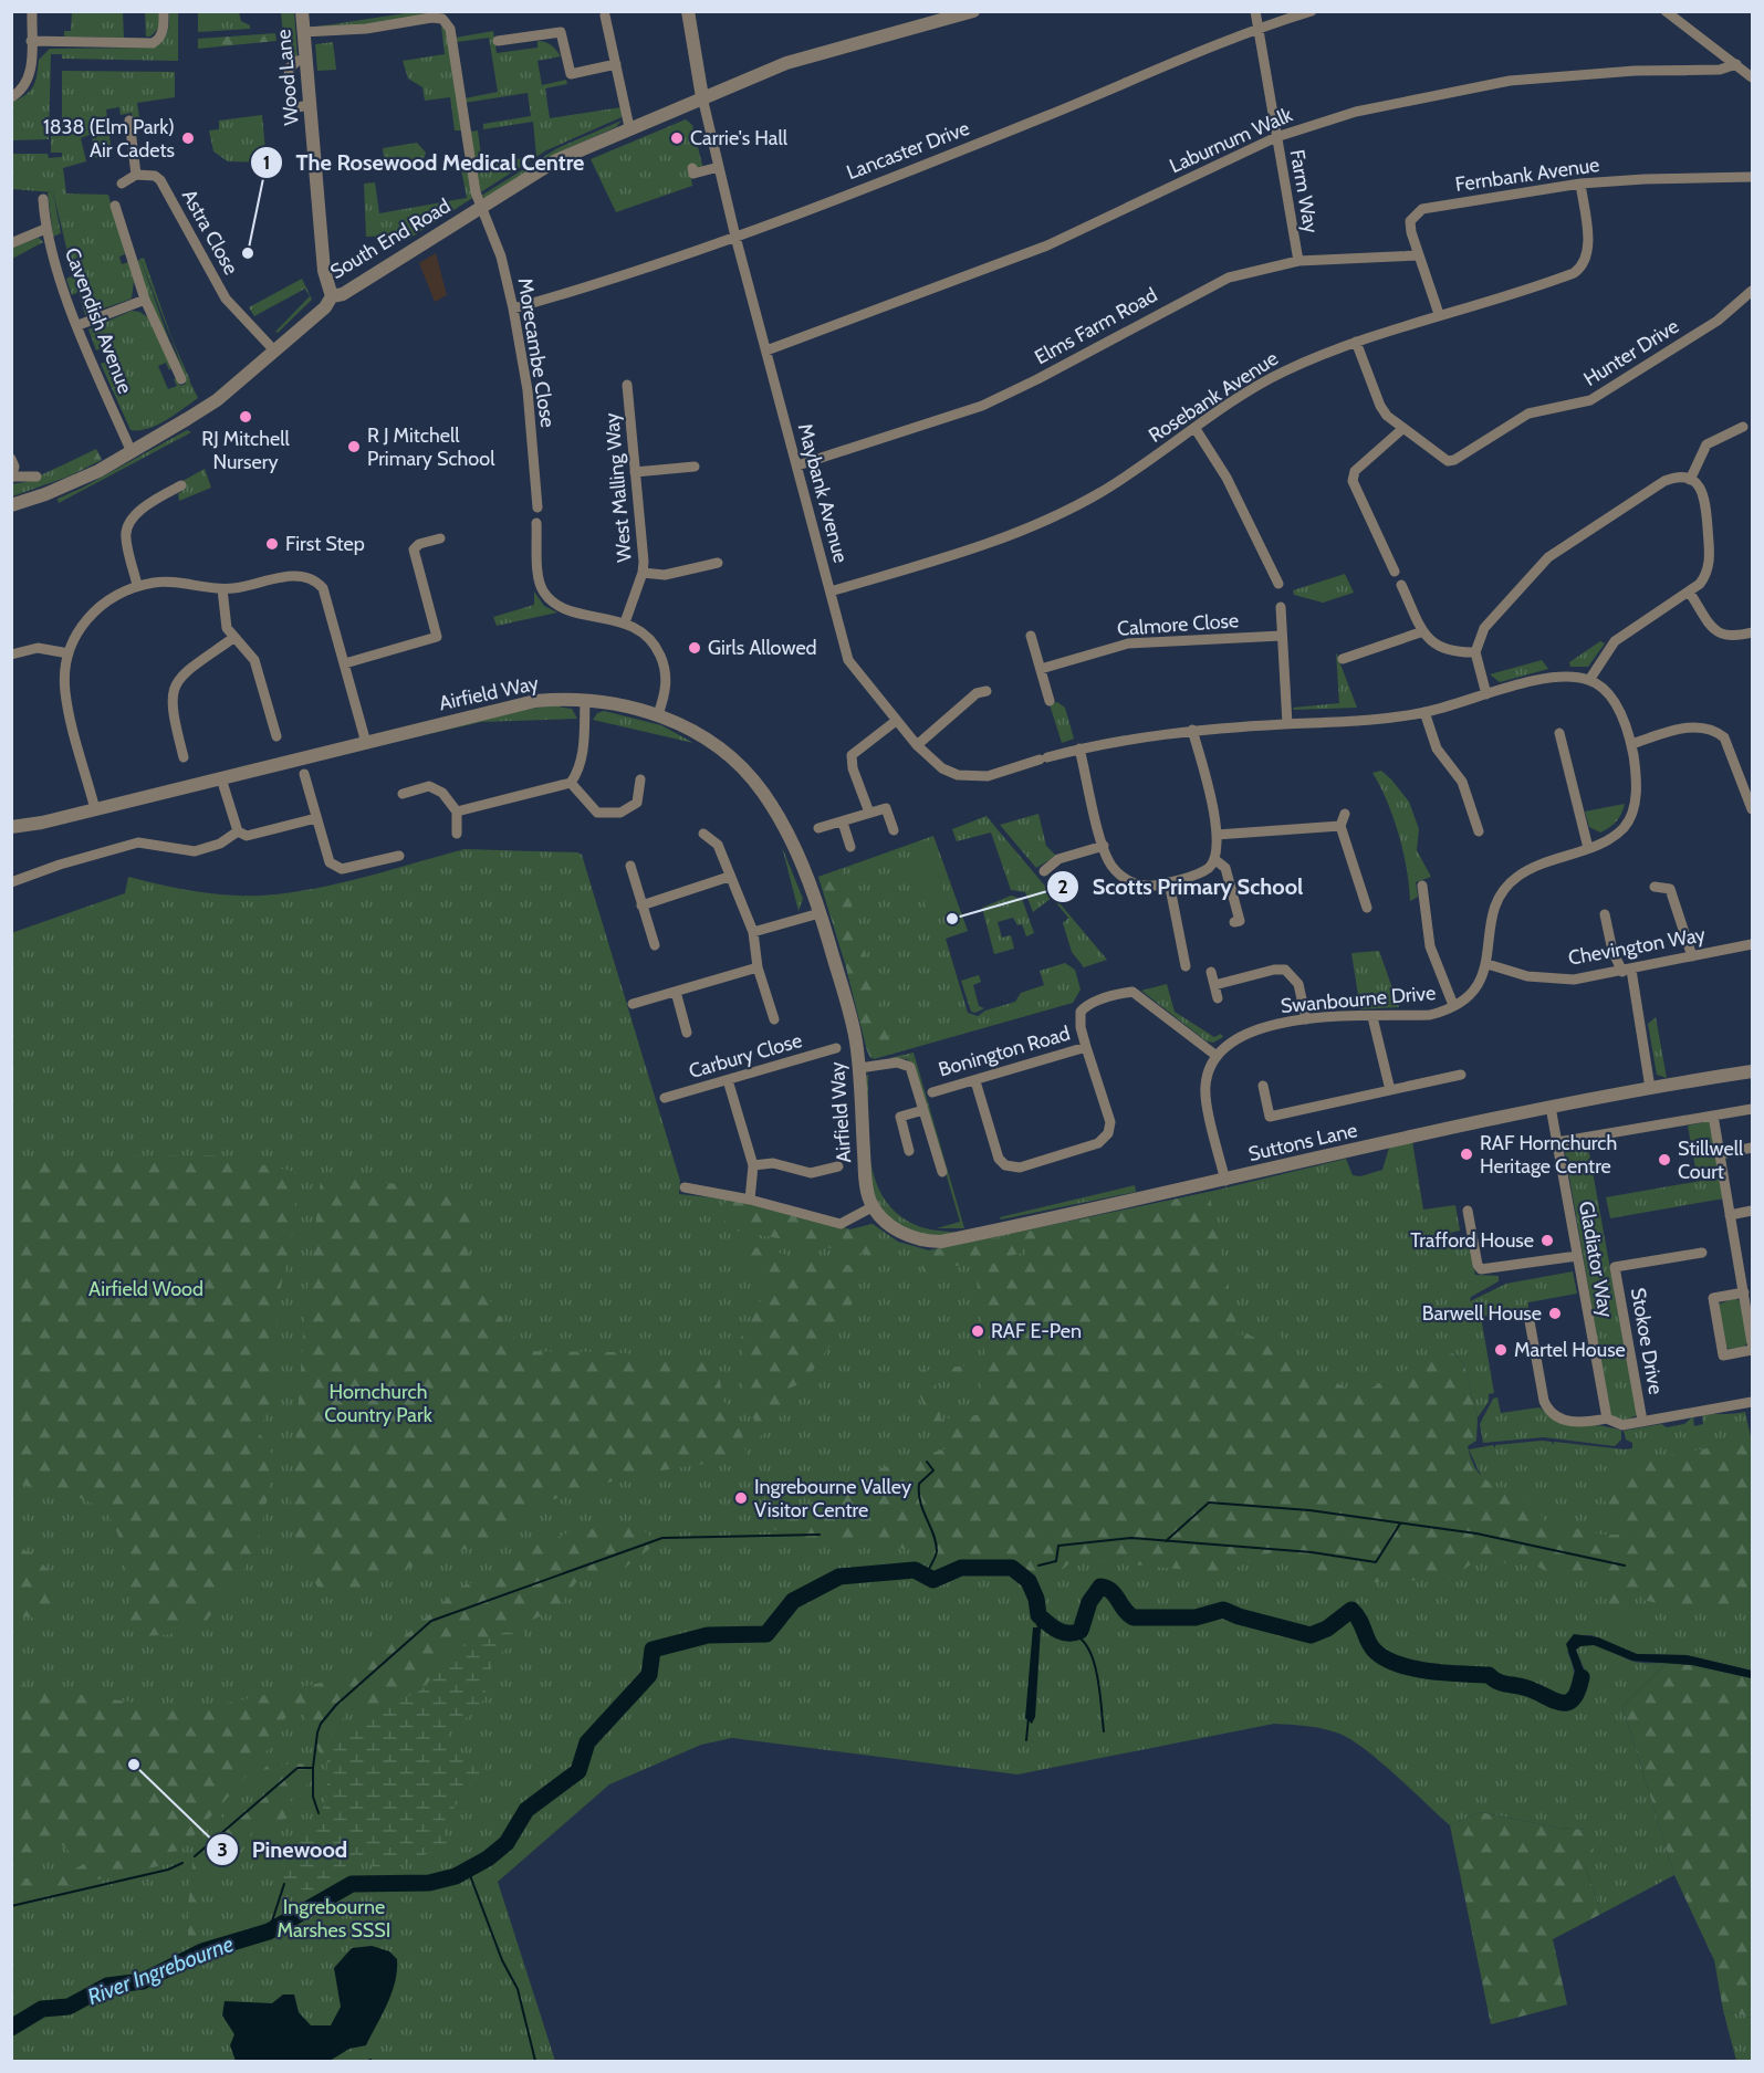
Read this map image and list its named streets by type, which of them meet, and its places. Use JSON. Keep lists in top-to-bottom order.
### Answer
{
  "streets": {
    "street": [
      "Wood Lane",
      "Laburnum Walk",
      "Lancaster Drive",
      "Fernbank Avenue",
      "Farm Way",
      "Astra Close",
      "South End Road",
      "Cavendish Avenue",
      "Elms Farm Road",
      "Morecambe Close",
      "Hunter Drive",
      "Rosebank Avenue",
      "West Malling Way",
      "Maybank Avenue",
      "Calmore Close",
      "Airfield Way",
      "Chevington Way",
      "Swanbourne Drive",
      "Bonington Road",
      "Carbury Close",
      "Suttons Lane",
      "Gladiator Way",
      "Stokoe Drive"
    ]
  },
  "crossings": [
    ["Wood Lane", "South End Road"],
    ["Wood Lane", "Morecambe Close"],
    ["Laburnum Walk", "Farm Way"],
    ["Laburnum Walk", "Maybank Avenue"],
    ["Lancaster Drive", "Farm Way"],
    ["Lancaster Drive", "Morecambe Close"],
    ["Lancaster Drive", "Maybank Avenue"],
    ["Fernbank Avenue", "Elms Farm Road"],
    ["Fernbank Avenue", "Rosebank Avenue"],
    ["Farm Way", "Elms Farm Road"],
    ["Astra Close", "South End Road"],
    ["South End Road", "Cavendish Avenue"],
    ["South End Road", "Morecambe Close"],
    ["South End Road", "Maybank Avenue"],
    ["Elms Farm Road", "Maybank Avenue"],
    ["Hunter Drive", "Rosebank Avenue"],
    ["Rosebank Avenue", "Maybank Avenue"],
    ["Airfield Way", "Suttons Lane"],
    ["Chevington Way", "Swanbourne Drive"],
    ["Swanbourne Drive", "Bonington Road"],
    ["Suttons Lane", "Gladiator Way"]
  ],
  "water": ["River Ingrebourne"],
  "parks": ["Airfield Wood", "Hornchurch Country Park", "Ingrebourne Marshes SSSI"],
  "places": [
    "1838 (Elm Park) Air Cadets",
    "Carrie's Hall",
    "The Rosewood Medical Centre",
    "RJ Mitchell Nursery",
    "R J Mitchell Primary School",
    "First Step",
    "Girls Allowed",
    "Scotts Primary School",
    "RAF Hornchurch Heritage Centre",
    "Stillwell Court",
    "Trafford House",
    "Barwell House",
    "RAF E-Pen",
    "Martel House",
    "Ingrebourne Valley Visitor Centre",
    "Pinewood"
  ]
}
